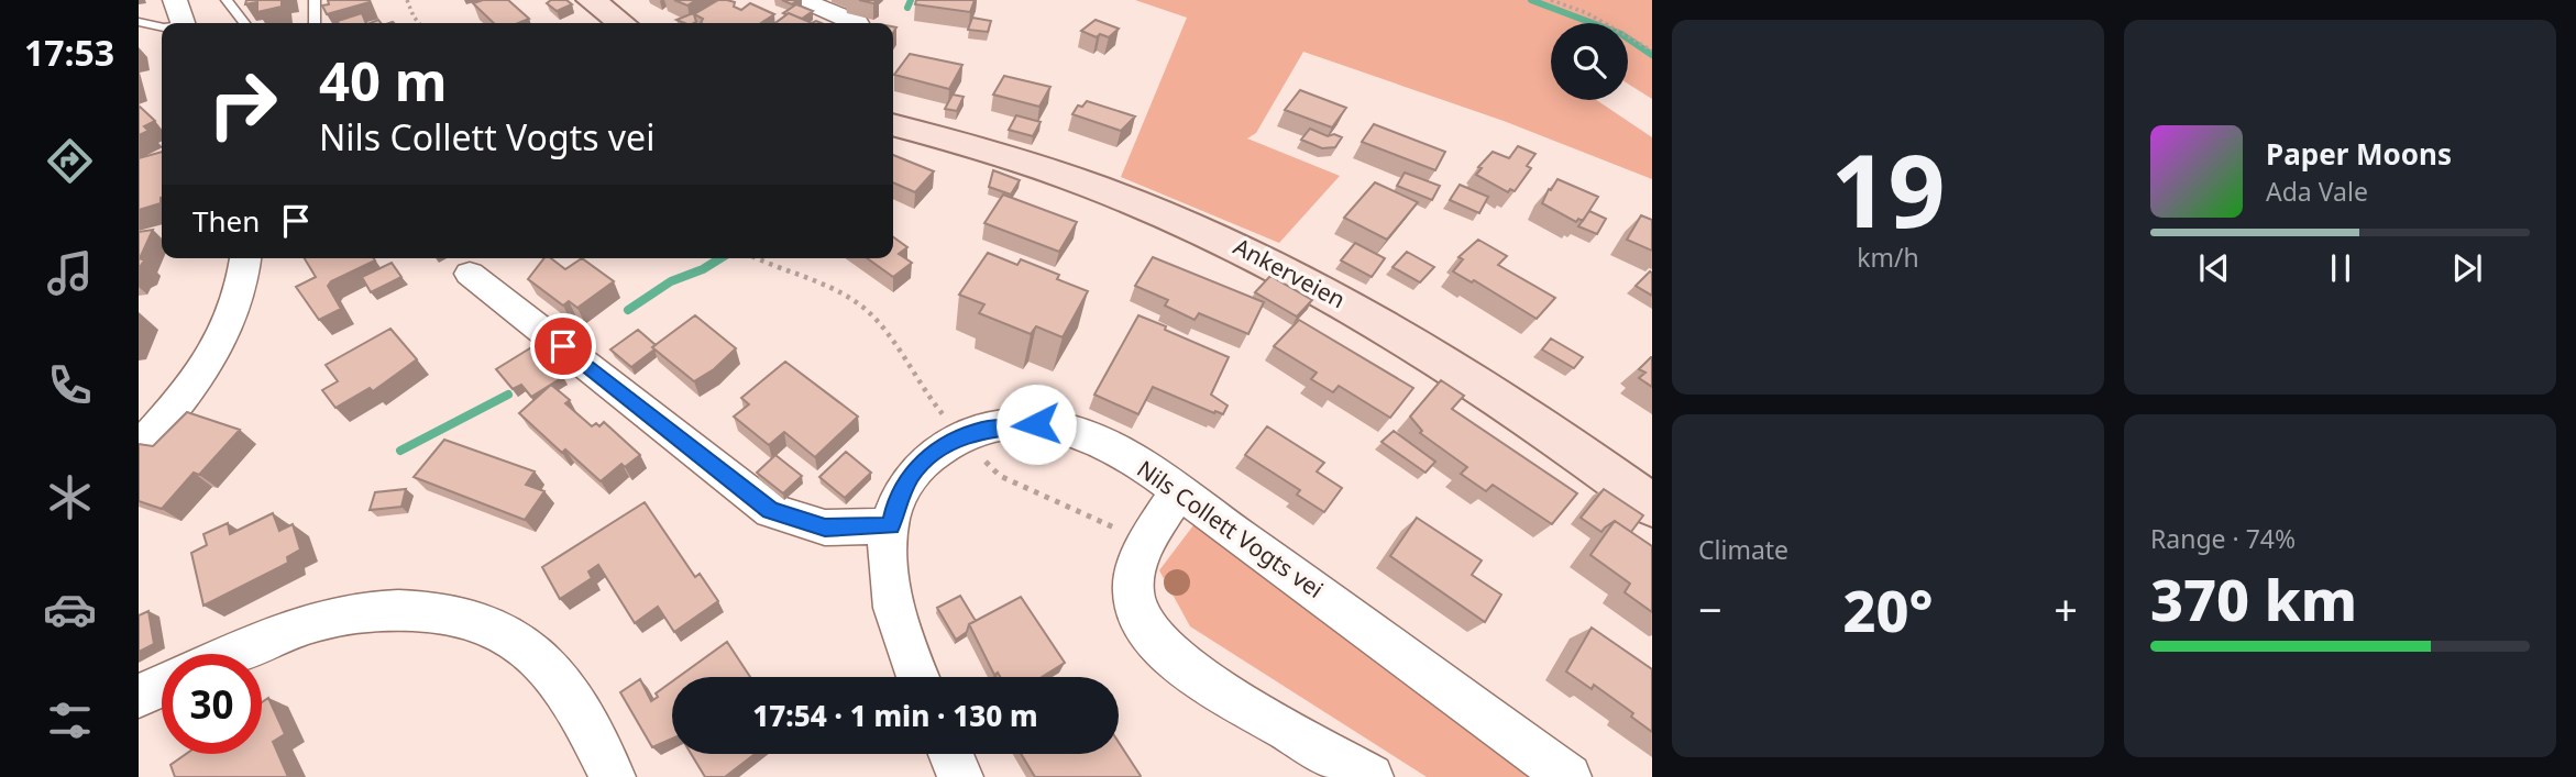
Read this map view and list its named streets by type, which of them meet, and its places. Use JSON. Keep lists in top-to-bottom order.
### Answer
{
  "streets": {
    "main road": ["Ankerveien"],
    "street": ["Nils Collett Vogts vei"]
  },
  "page": {
    "tabs": "17:53",
    "tile": [
      ["19", "km/h"],
      "Climate",
      ["Range · 74%", "370 km"]
    ],
    "turn": ["40 m", "Nils Collett Vogts vei"],
    "song": ["Paper Moons", "Ada Vale"],
    "then": "Then",
    "heat": ["−", "20°", "+"],
    "limit": "30",
    "trip": "17:54 · 1 min · 130 m"
  }
}
